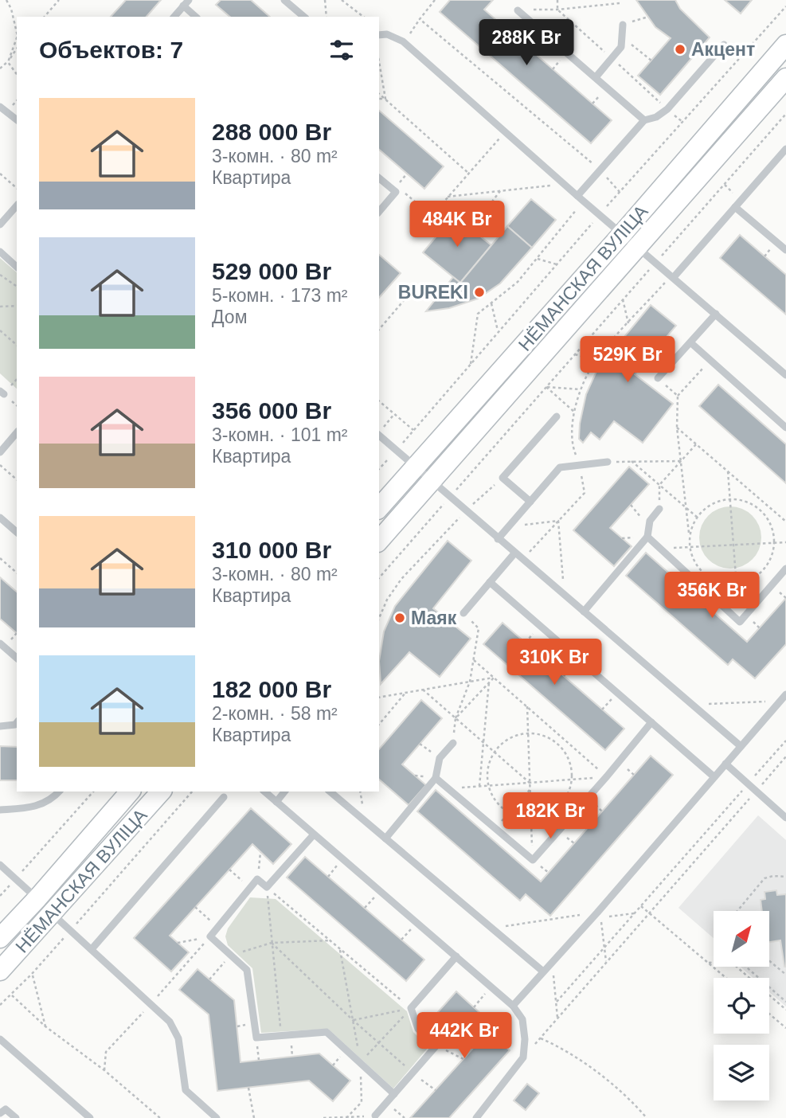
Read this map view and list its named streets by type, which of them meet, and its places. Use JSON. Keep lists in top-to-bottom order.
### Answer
{
  "streets": {
    "main road": ["НЁМАНСКАЯ ВУЛІЦА"]
  },
  "places": ["Акцент", "BUREKI", "Маяк"],
  "north": "top right",
  "page": {
    "heading": "Объектов: 7",
    "price": [
      "288K Br",
      "484K Br",
      "529K Br",
      "356K Br",
      "310K Br",
      "182K Br",
      "442K Br"
    ],
    "list": [
      {
        "name": "288 000 Br",
        "note": "3-комн. · 80 m² · Квартира"
      },
      {
        "name": "529 000 Br",
        "note": "5-комн. · 173 m² · Дом"
      },
      {
        "name": "356 000 Br",
        "note": "3-комн. · 101 m² · Квартира"
      },
      {
        "name": "310 000 Br",
        "note": "3-комн. · 80 m² · Квартира"
      },
      {
        "name": "182 000 Br",
        "note": "2-комн. · 58 m² · Квартира"
      }
    ]
  }
}
